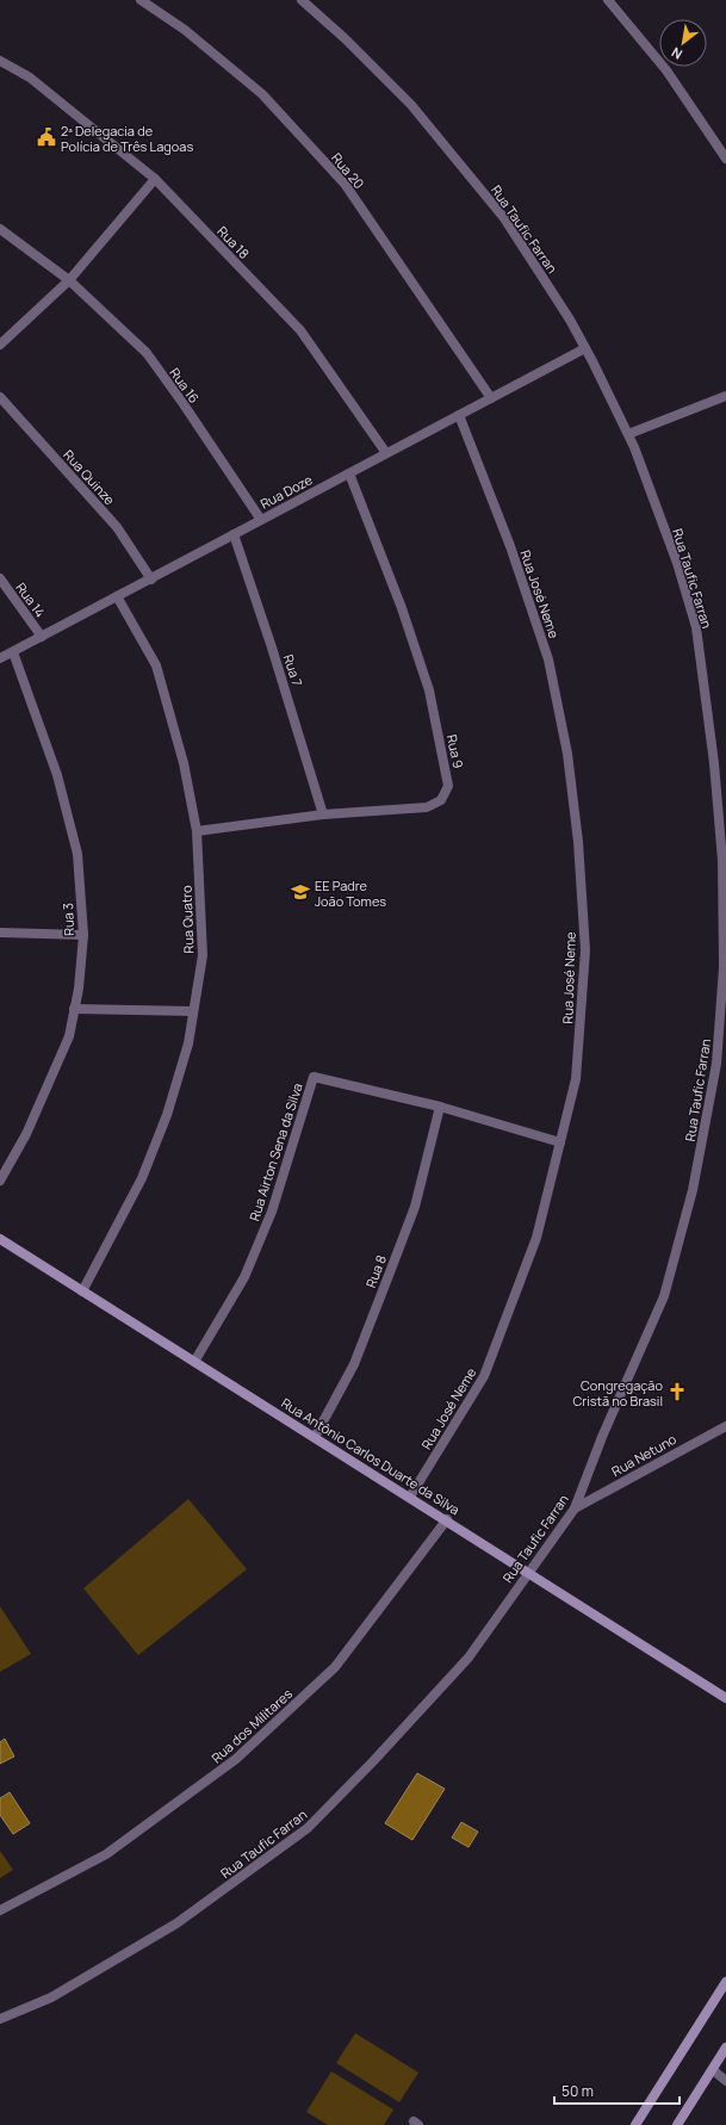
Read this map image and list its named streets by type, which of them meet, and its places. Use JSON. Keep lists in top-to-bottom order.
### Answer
{
  "streets": {
    "street": [
      "Rua 20",
      "Rua Taufic Farran",
      "Rua 18",
      "Rua 16",
      "Rua Quinze",
      "Rua Doze",
      "Rua José Neme",
      "Rua 14",
      "Rua 7",
      "Rua 9",
      "Rua 3",
      "Rua Quatro",
      "Rua Airton Sena da Silva",
      "Rua 8",
      "Rua Netuno",
      "Rua Antônio Carlos Duarte da Silva",
      "Rua dos Militares"
    ]
  },
  "crossings": [
    ["Rua 20", "Rua Doze"],
    ["Rua Taufic Farran", "Rua Doze"],
    ["Rua Taufic Farran", "Rua Netuno"],
    ["Rua Taufic Farran", "Rua Antônio Carlos Duarte da Silva"],
    ["Rua 18", "Rua Doze"],
    ["Rua 16", "Rua Doze"],
    ["Rua Quinze", "Rua Doze"],
    ["Rua Doze", "Rua José Neme"],
    ["Rua Doze", "Rua 14"],
    ["Rua Doze", "Rua 7"],
    ["Rua Doze", "Rua 9"],
    ["Rua Doze", "Rua 3"],
    ["Rua Doze", "Rua Quatro"],
    ["Rua José Neme", "Rua Antônio Carlos Duarte da Silva"],
    ["Rua 7", "Rua 9"],
    ["Rua 9", "Rua Quatro"],
    ["Rua Quatro", "Rua Antônio Carlos Duarte da Silva"],
    ["Rua Airton Sena da Silva", "Rua 8"],
    ["Rua Airton Sena da Silva", "Rua Antônio Carlos Duarte da Silva"],
    ["Rua 8", "Rua Antônio Carlos Duarte da Silva"],
    ["Rua Antônio Carlos Duarte da Silva", "Rua dos Militares"]
  ],
  "places": {
    "public building": ["2ª Delegacia de Polícia de Três Lagoas"],
    "school or university": ["EE Padre João Tomes"],
    "church": ["Congregação Cristã no Brasil"]
  },
  "scale_bar": "50 m",
  "north": "bottom left"
}
